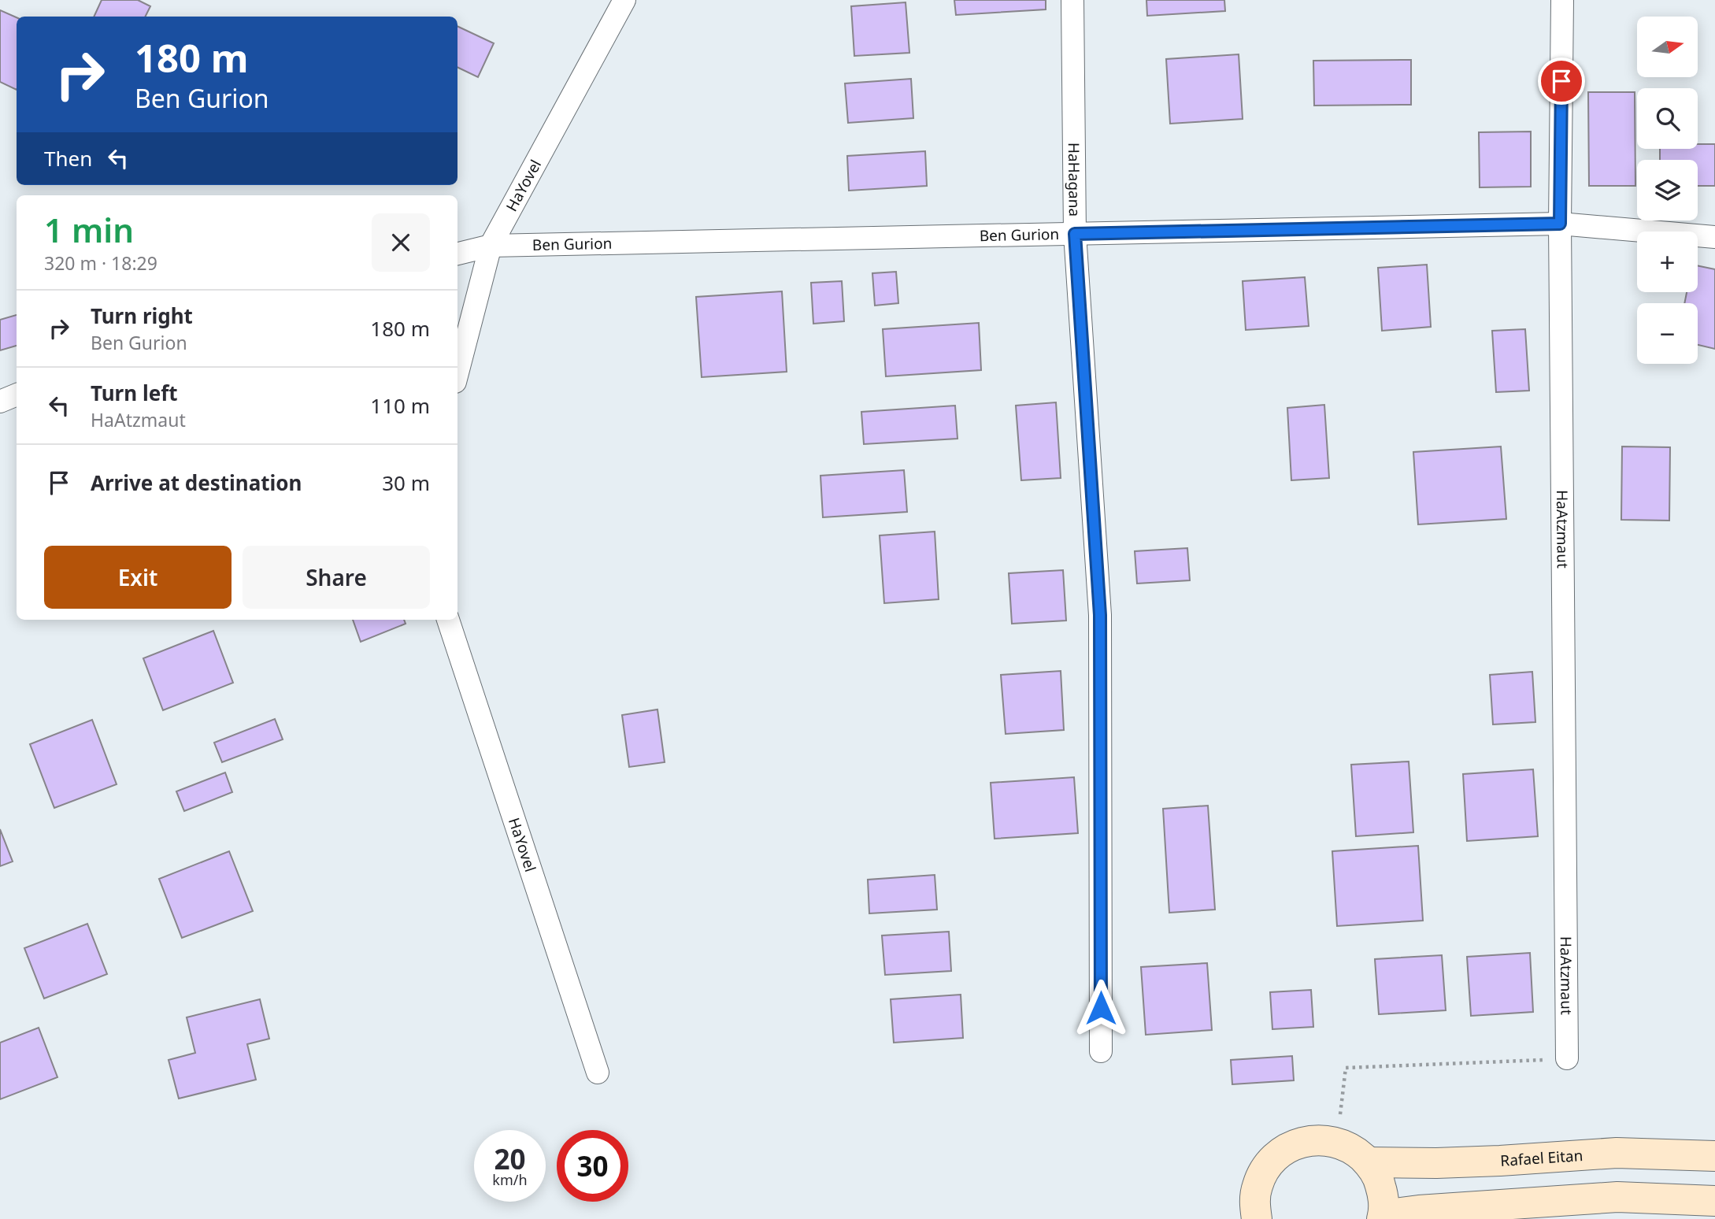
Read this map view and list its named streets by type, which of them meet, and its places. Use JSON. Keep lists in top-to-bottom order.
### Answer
{
  "streets": {
    "main road": ["Rafael Eitan"],
    "street": [
      "HaHagana",
      "HaYovel",
      "Ben Gurion",
      "HaAtzmaut"
    ]
  },
  "crossings": [
    ["HaHagana", "Ben Gurion"],
    ["HaYovel", "Ben Gurion"],
    ["Ben Gurion", "HaAtzmaut"]
  ],
  "north": "right",
  "page": {
    "map_buttons": ["+", "−"],
    "turn": ["180 m", "Ben Gurion"],
    "then": "Then",
    "heading": ["1 min", "320 m · 18:29"],
    "list": [
      {
        "name": "Turn right",
        "note": "Ben Gurion",
        "value": "180 m"
      },
      {
        "name": "Turn left",
        "note": "HaAtzmaut",
        "value": "110 m"
      },
      {
        "name": "Arrive at destination",
        "value": "30 m"
      }
    ],
    "buttons": ["Exit", "Share"],
    "speed": "20 km/h",
    "limit": "30"
  }
}
